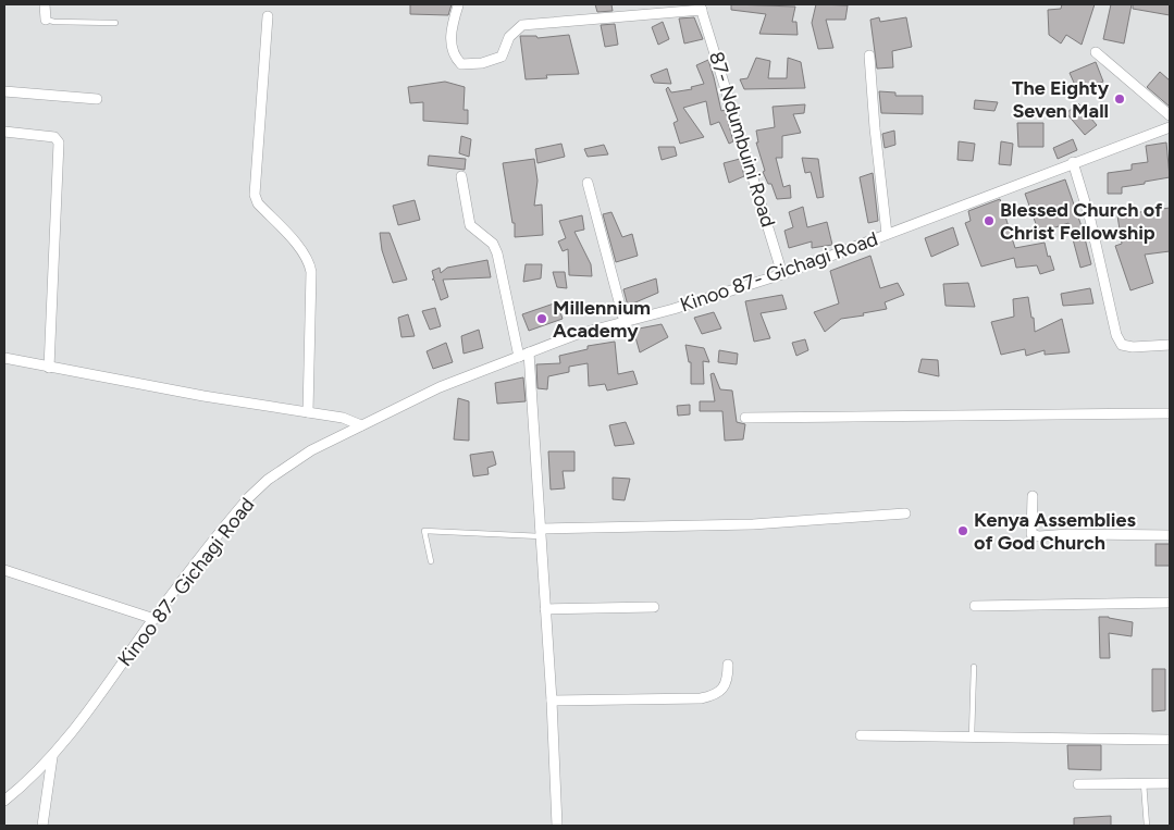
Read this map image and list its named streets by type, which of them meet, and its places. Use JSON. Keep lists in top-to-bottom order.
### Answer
{
  "streets": {
    "street": ["87- Ndumbuini Road", "Kinoo 87- Gichagi Road"]
  },
  "crossings": [
    ["87- Ndumbuini Road", "Kinoo 87- Gichagi Road"]
  ],
  "places": [
    "The Eighty Seven Mall",
    "Blessed Church of Christ Fellowship",
    "Millennium Academy",
    "Kenya Assemblies of God Church"
  ]
}
